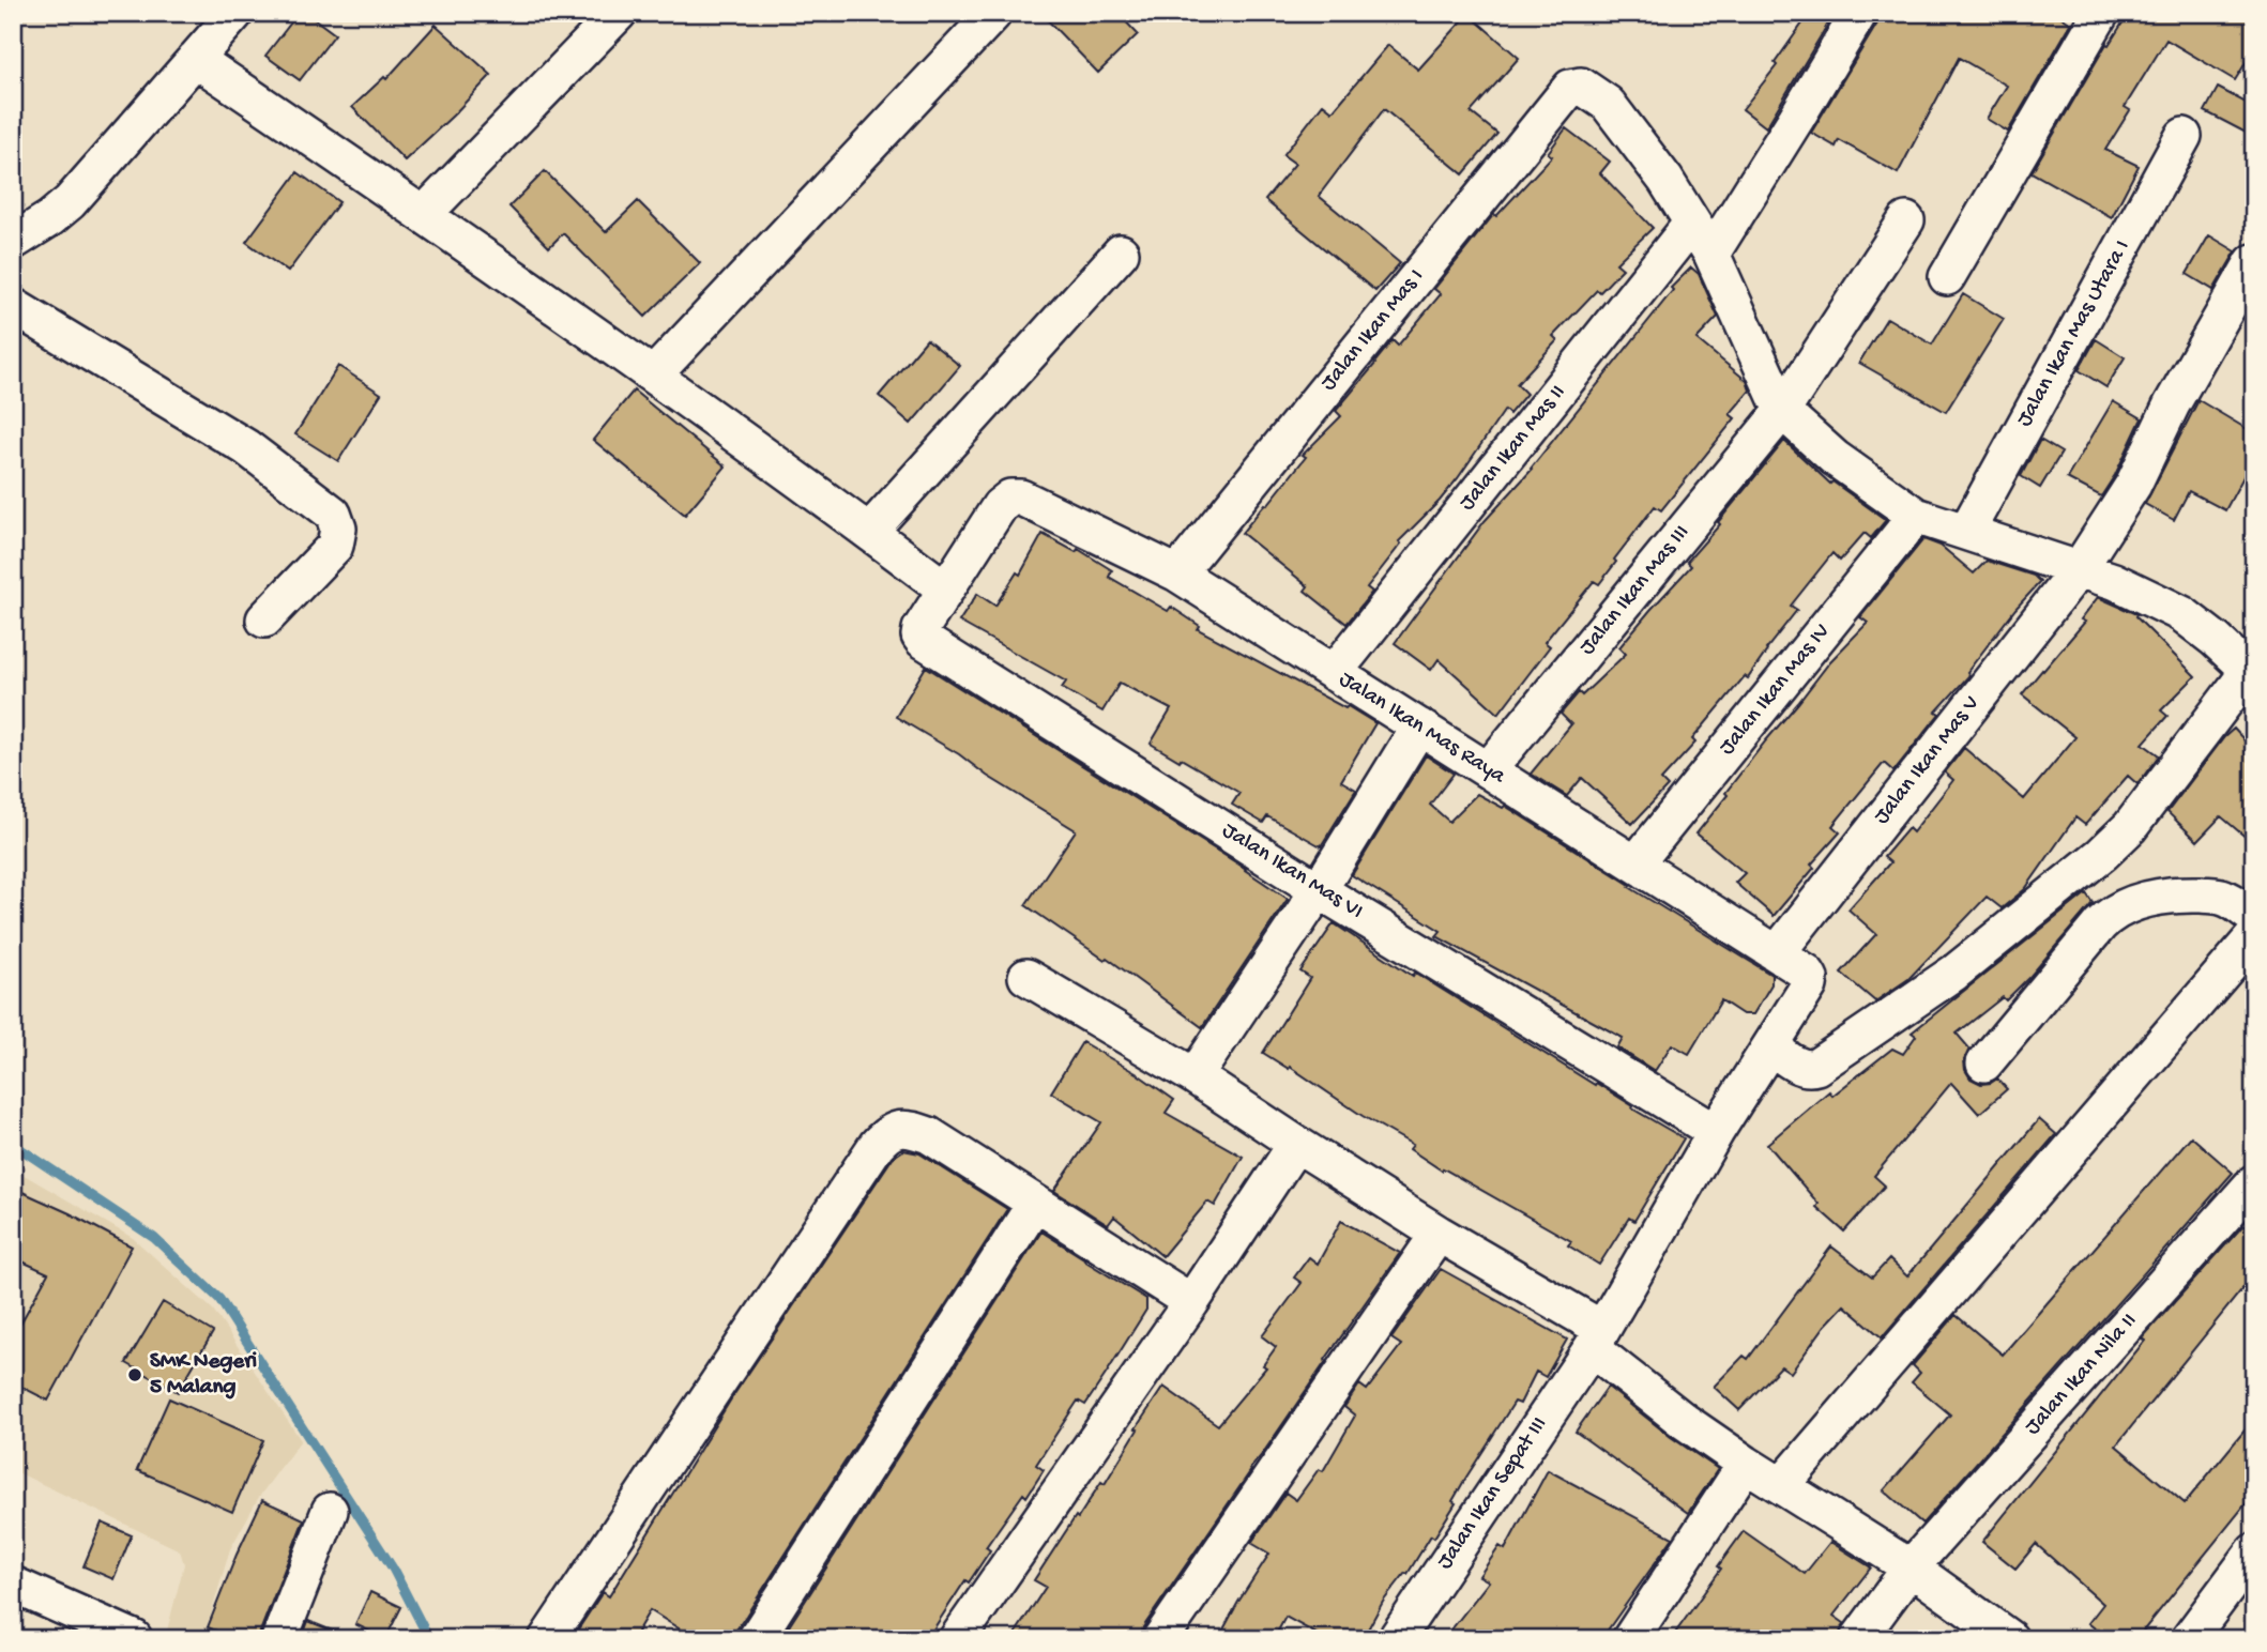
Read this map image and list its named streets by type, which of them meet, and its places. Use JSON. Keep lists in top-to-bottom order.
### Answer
{
  "streets": {
    "street": [
      "Jalan Ikan Mas I",
      "Jalan Ikan Mas Utara I",
      "Jalan Ikan Mas II",
      "Jalan Ikan Mas III",
      "Jalan Ikan Mas IV",
      "Jalan Ikan Mas Raya",
      "Jalan Ikan Mas V",
      "Jalan Ikan Mas VI",
      "Jalan Ikan Nila II",
      "Jalan Ikan Sepat III"
    ]
  },
  "crossings": [
    ["Jalan Ikan Mas I", "Jalan Ikan Mas II"],
    ["Jalan Ikan Mas I", "Jalan Ikan Mas Raya"],
    ["Jalan Ikan Mas II", "Jalan Ikan Mas Raya"],
    ["Jalan Ikan Mas III", "Jalan Ikan Mas Raya"],
    ["Jalan Ikan Mas IV", "Jalan Ikan Mas Raya"],
    ["Jalan Ikan Mas Raya", "Jalan Ikan Mas V"],
    ["Jalan Ikan Mas Raya", "Jalan Ikan Mas VI"],
    ["Jalan Ikan Mas Raya", "Jalan Ikan Sepat III"],
    ["Jalan Ikan Mas VI", "Jalan Ikan Sepat III"]
  ],
  "places": ["SMK Negeri 5 Malang"]
}
